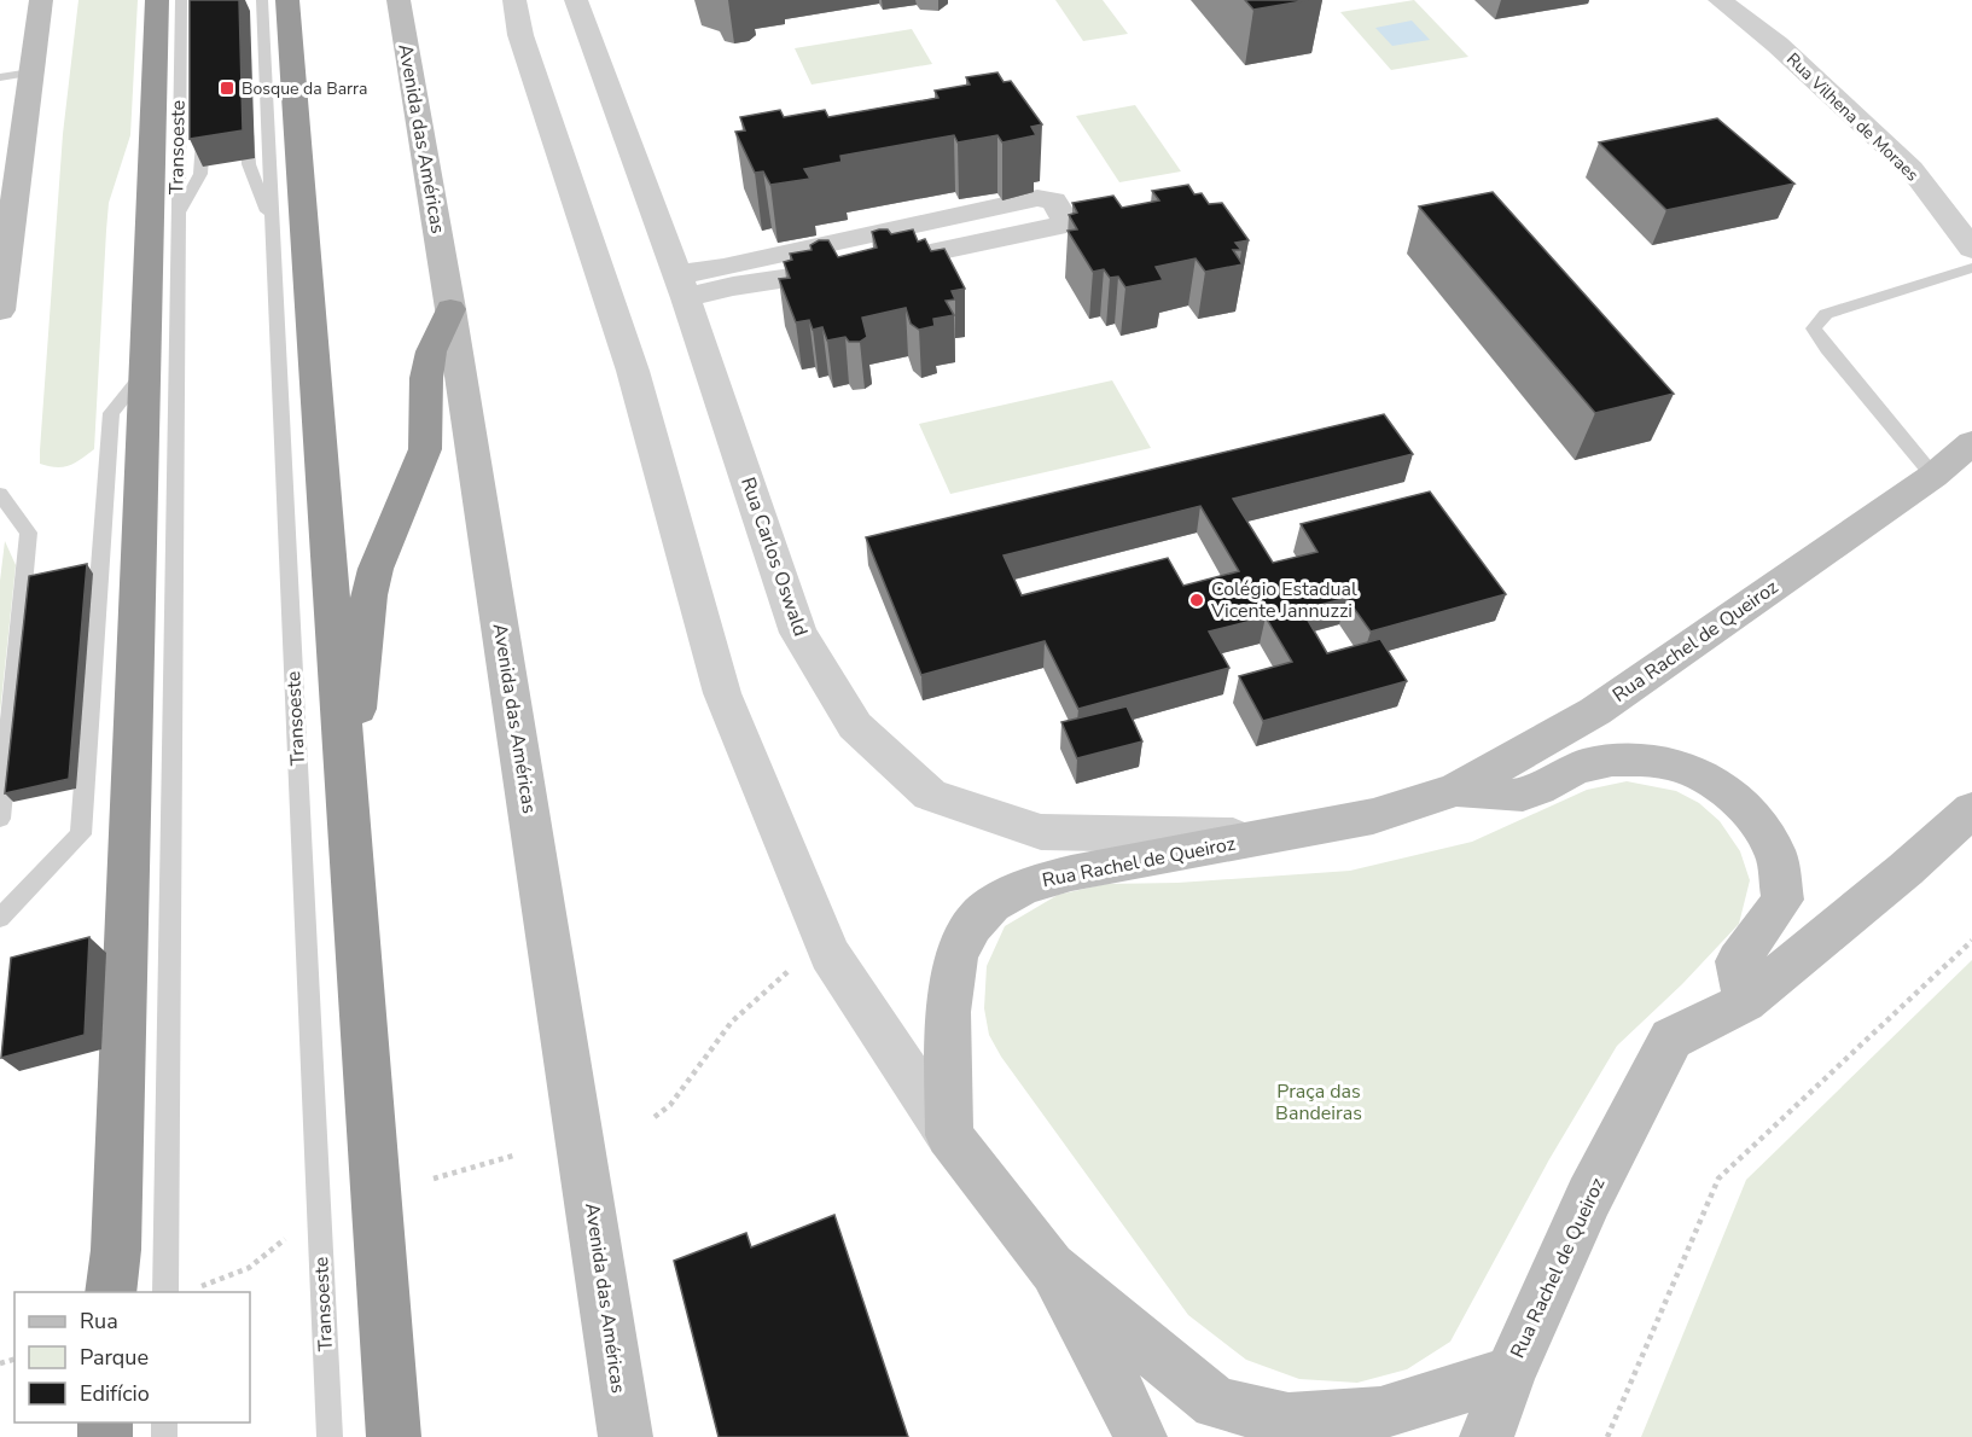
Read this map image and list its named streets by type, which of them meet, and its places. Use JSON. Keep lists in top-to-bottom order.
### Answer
{
  "streets": {
    "street": [
      "Rua Vilhena de Moraes",
      "Avenida das Américas",
      "Rua Carlos Oswald",
      "Rua Rachel de Queiroz"
    ],
    "lane": ["Transoeste"]
  },
  "crossings": [
    ["Rua Carlos Oswald", "Rua Rachel de Queiroz"]
  ],
  "parks": ["Praça das Bandeiras"],
  "places": {
    "transit": ["Bosque da Barra"],
    "other": ["Colégio Estadual Vicente Jannuzzi"]
  },
  "legend": ["Rua", "Parque", "Edifício"]
}
